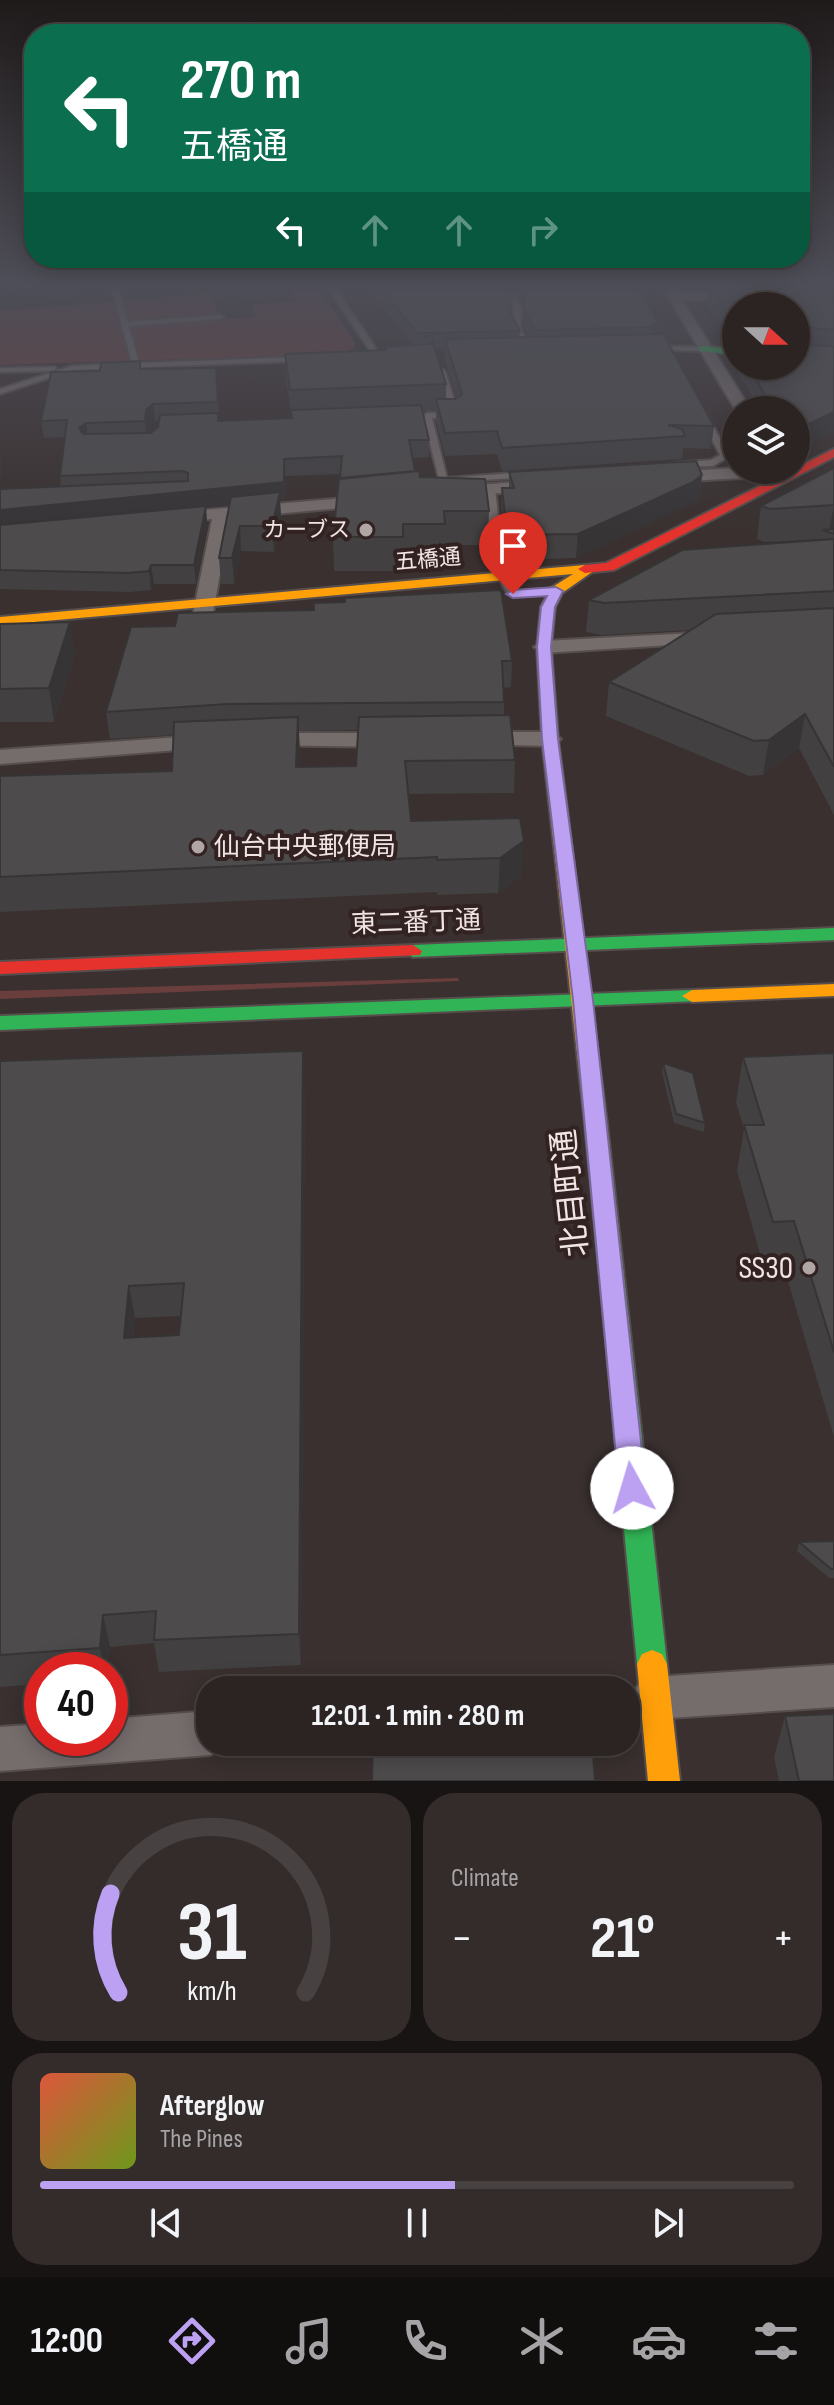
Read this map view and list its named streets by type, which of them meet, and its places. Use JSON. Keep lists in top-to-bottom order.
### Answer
{
  "streets": {
    "main road": ["五橋通", "東二番丁通", "北目町通"]
  },
  "crossings": [
    ["五橋通", "北目町通"],
    ["東二番丁通", "北目町通"]
  ],
  "places": ["カーブス", "仙台中央郵便局", "SS30"],
  "north": "right",
  "page": {
    "turn": ["270 m", "五橋通"],
    "limit": "40",
    "trip": "12:01 · 1 min · 280 m",
    "tile": "Climate",
    "heat": ["−", "21°", "+"],
    "song": ["Afterglow", "The Pines"],
    "tabs": "12:00",
    "gauge": ["31", "km/h"]
  }
}
